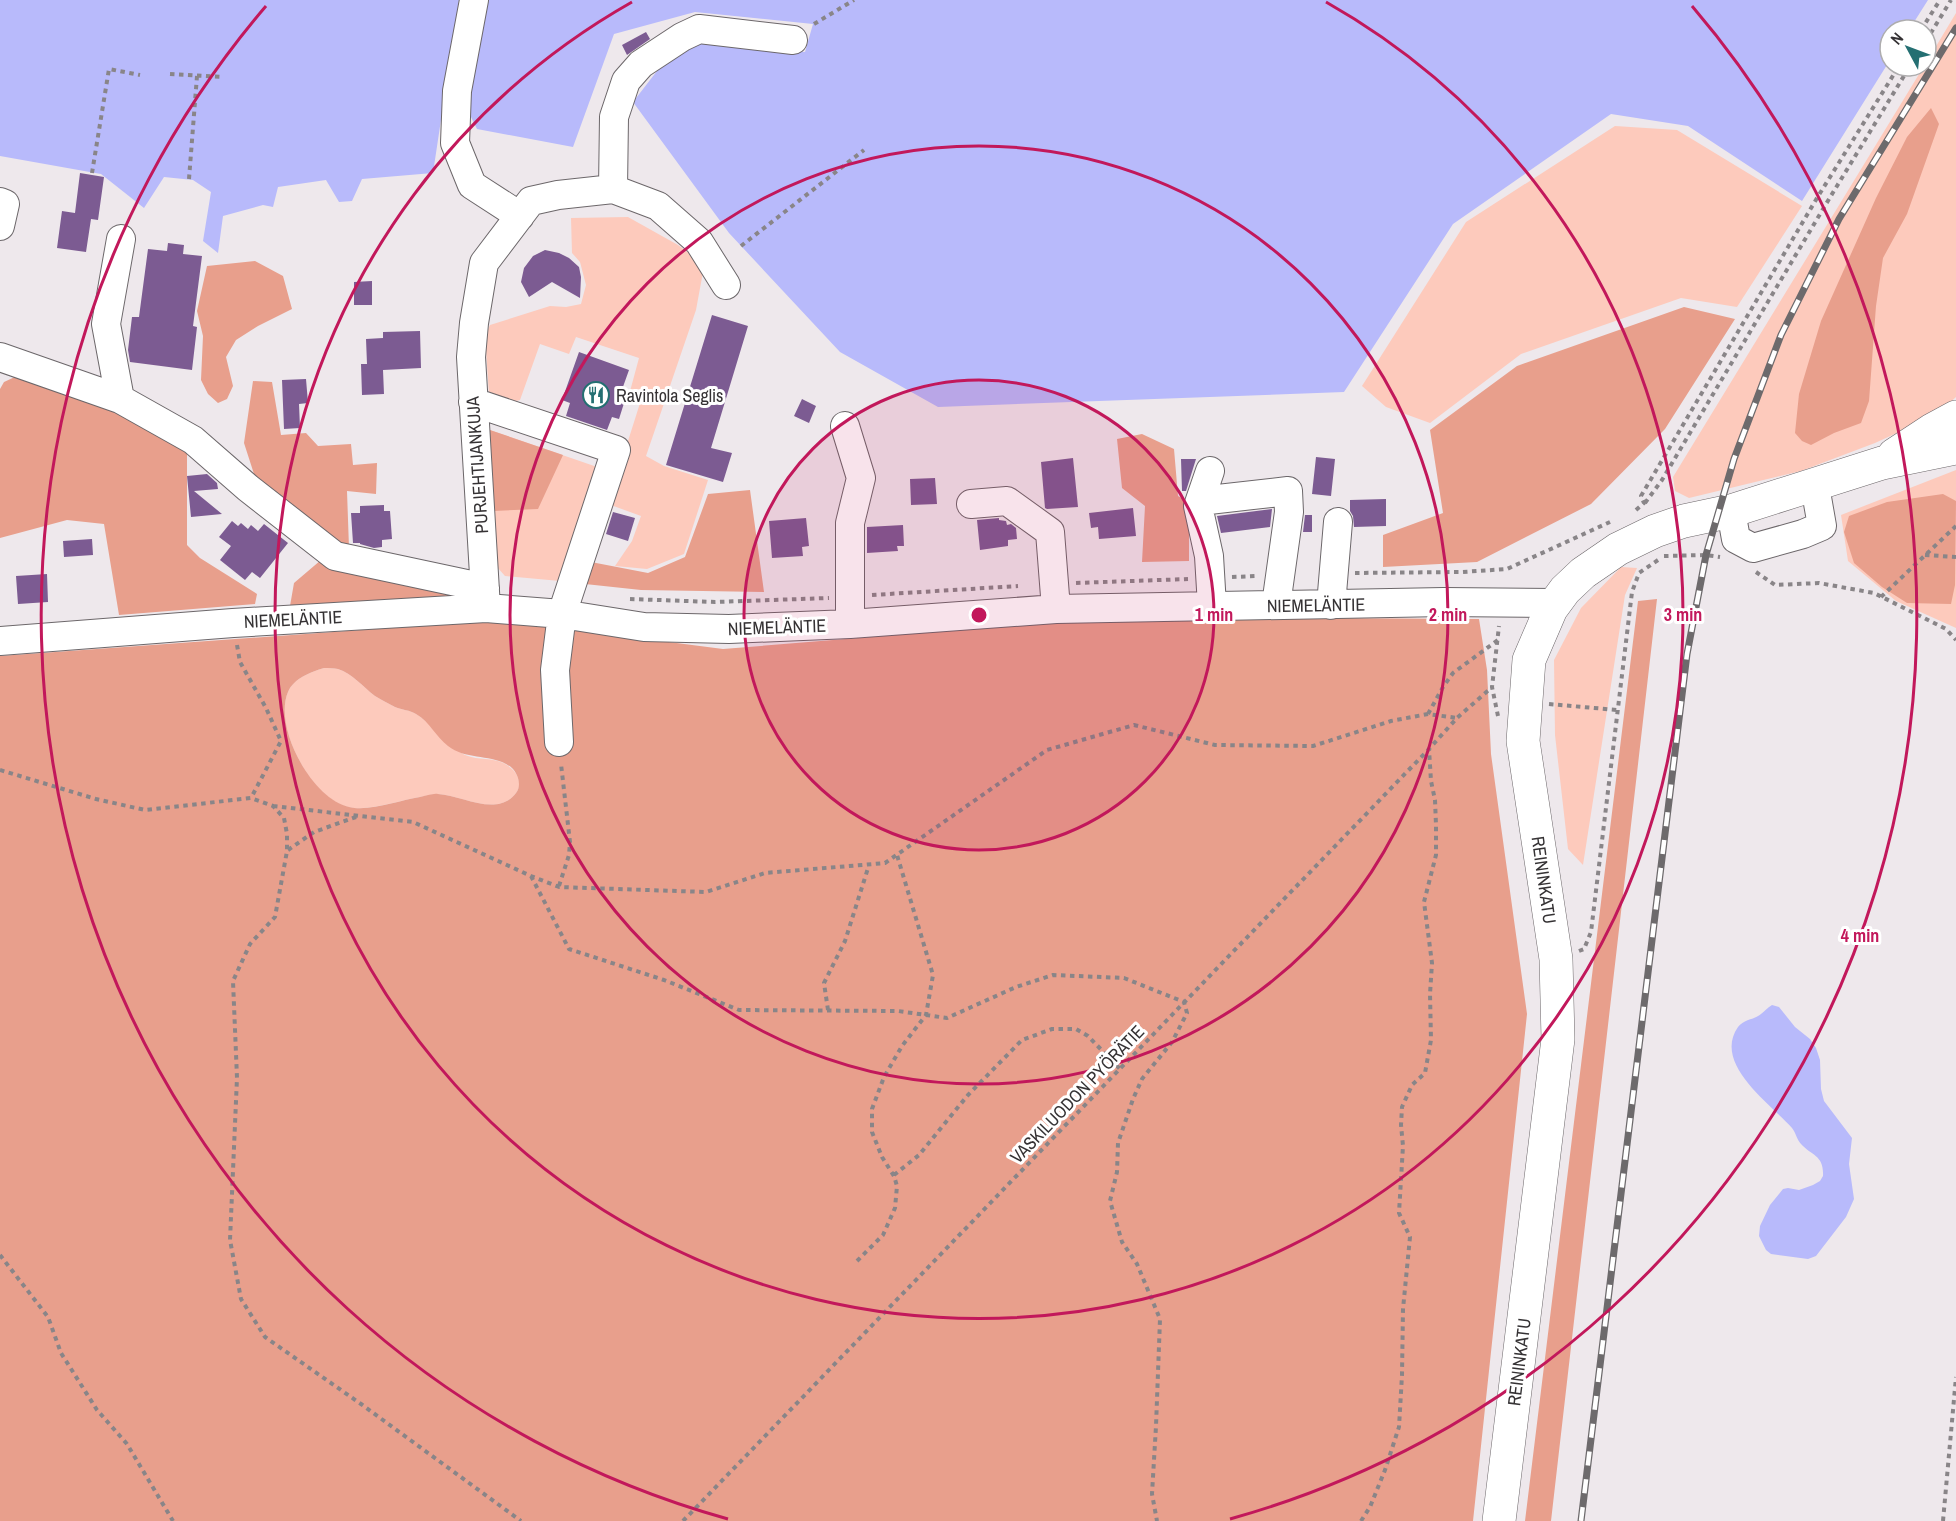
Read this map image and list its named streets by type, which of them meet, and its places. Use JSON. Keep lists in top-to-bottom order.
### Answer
{
  "streets": {
    "main road": ["REININKATU"],
    "street": ["PURJEHTIJANKUJA", "NIEMELÄNTIE"],
    "path": ["VASKILUODON PYÖRÄTIE"]
  },
  "crossings": [
    ["PURJEHTIJANKUJA", "NIEMELÄNTIE"],
    ["NIEMELÄNTIE", "REININKATU"]
  ],
  "places": {
    "restaurant": ["Ravintola Seglis"]
  },
  "north": "top left",
  "rings": [
    "1 min",
    "2 min",
    "3 min",
    "4 min"
  ]
}
